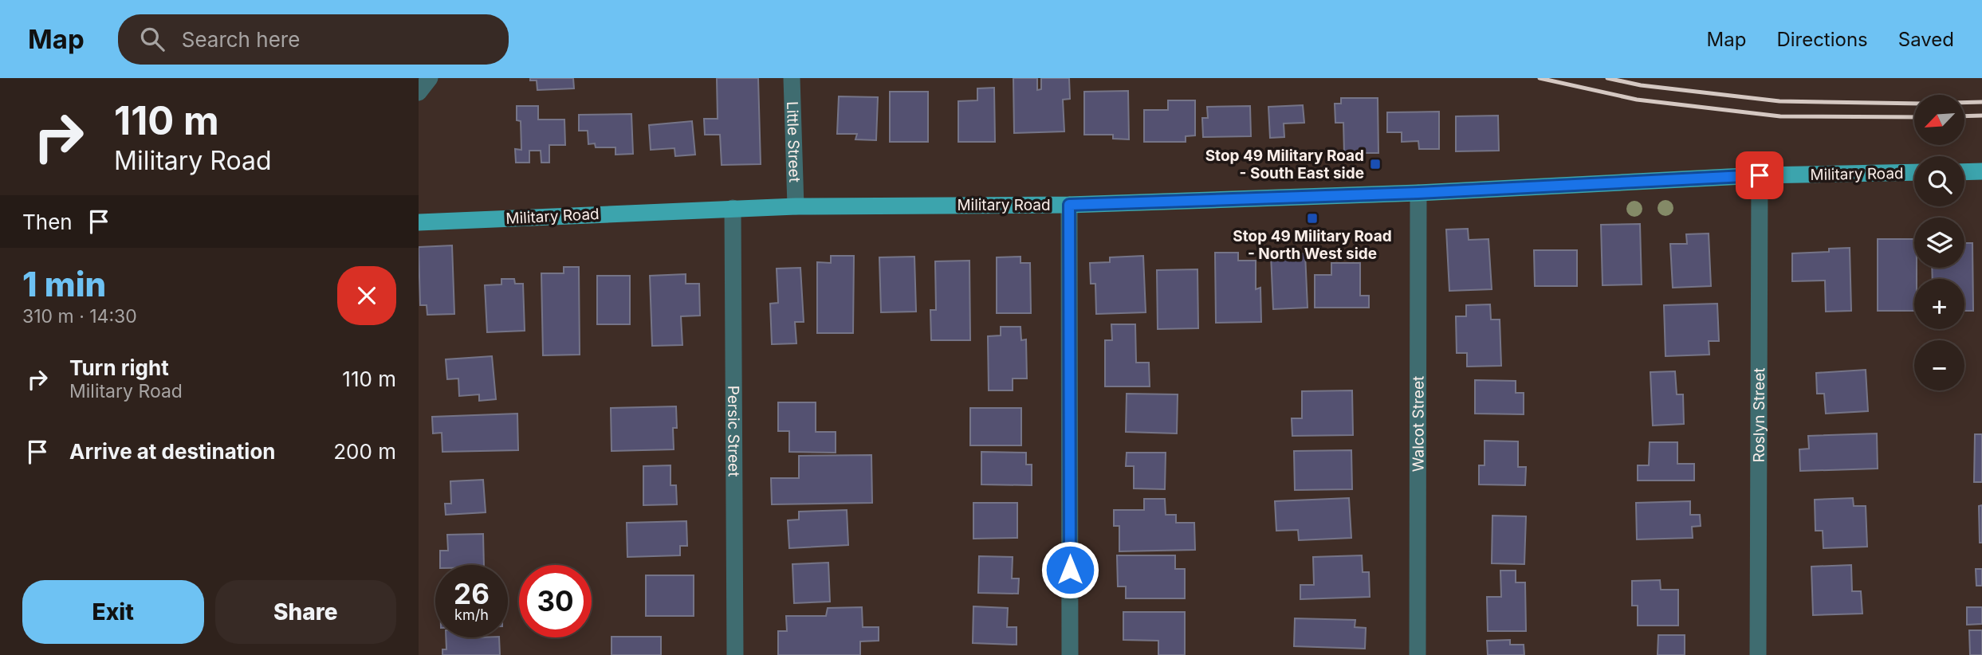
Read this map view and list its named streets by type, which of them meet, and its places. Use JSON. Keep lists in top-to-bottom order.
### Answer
{
  "streets": {
    "main road": ["Military Road"],
    "street": [
      "Little Street",
      "Roslyn Street",
      "Walcot Street",
      "Persic Street"
    ]
  },
  "crossings": [
    ["Little Street", "Military Road"],
    ["Military Road", "Roslyn Street"],
    ["Military Road", "Walcot Street"],
    ["Military Road", "Persic Street"]
  ],
  "places": {
    "transit": ["Stop 49 Military Road - South East side", "Stop 49 Military Road - North West side"]
  },
  "north": "bottom left",
  "page": {
    "header": "Map",
    "search": "Search here",
    "nav": ["Map", "Directions", "Saved"],
    "turn": ["110 m", "Military Road"],
    "map_buttons": ["+", "−"],
    "then": "Then",
    "heading": ["1 min", "310 m · 14:30"],
    "list": [
      {
        "name": "Turn right",
        "note": "Military Road",
        "value": "110 m"
      },
      {
        "name": "Arrive at destination",
        "value": "200 m"
      }
    ],
    "speed": "26 km/h",
    "limit": "30",
    "buttons": ["Exit", "Share"]
  }
}
